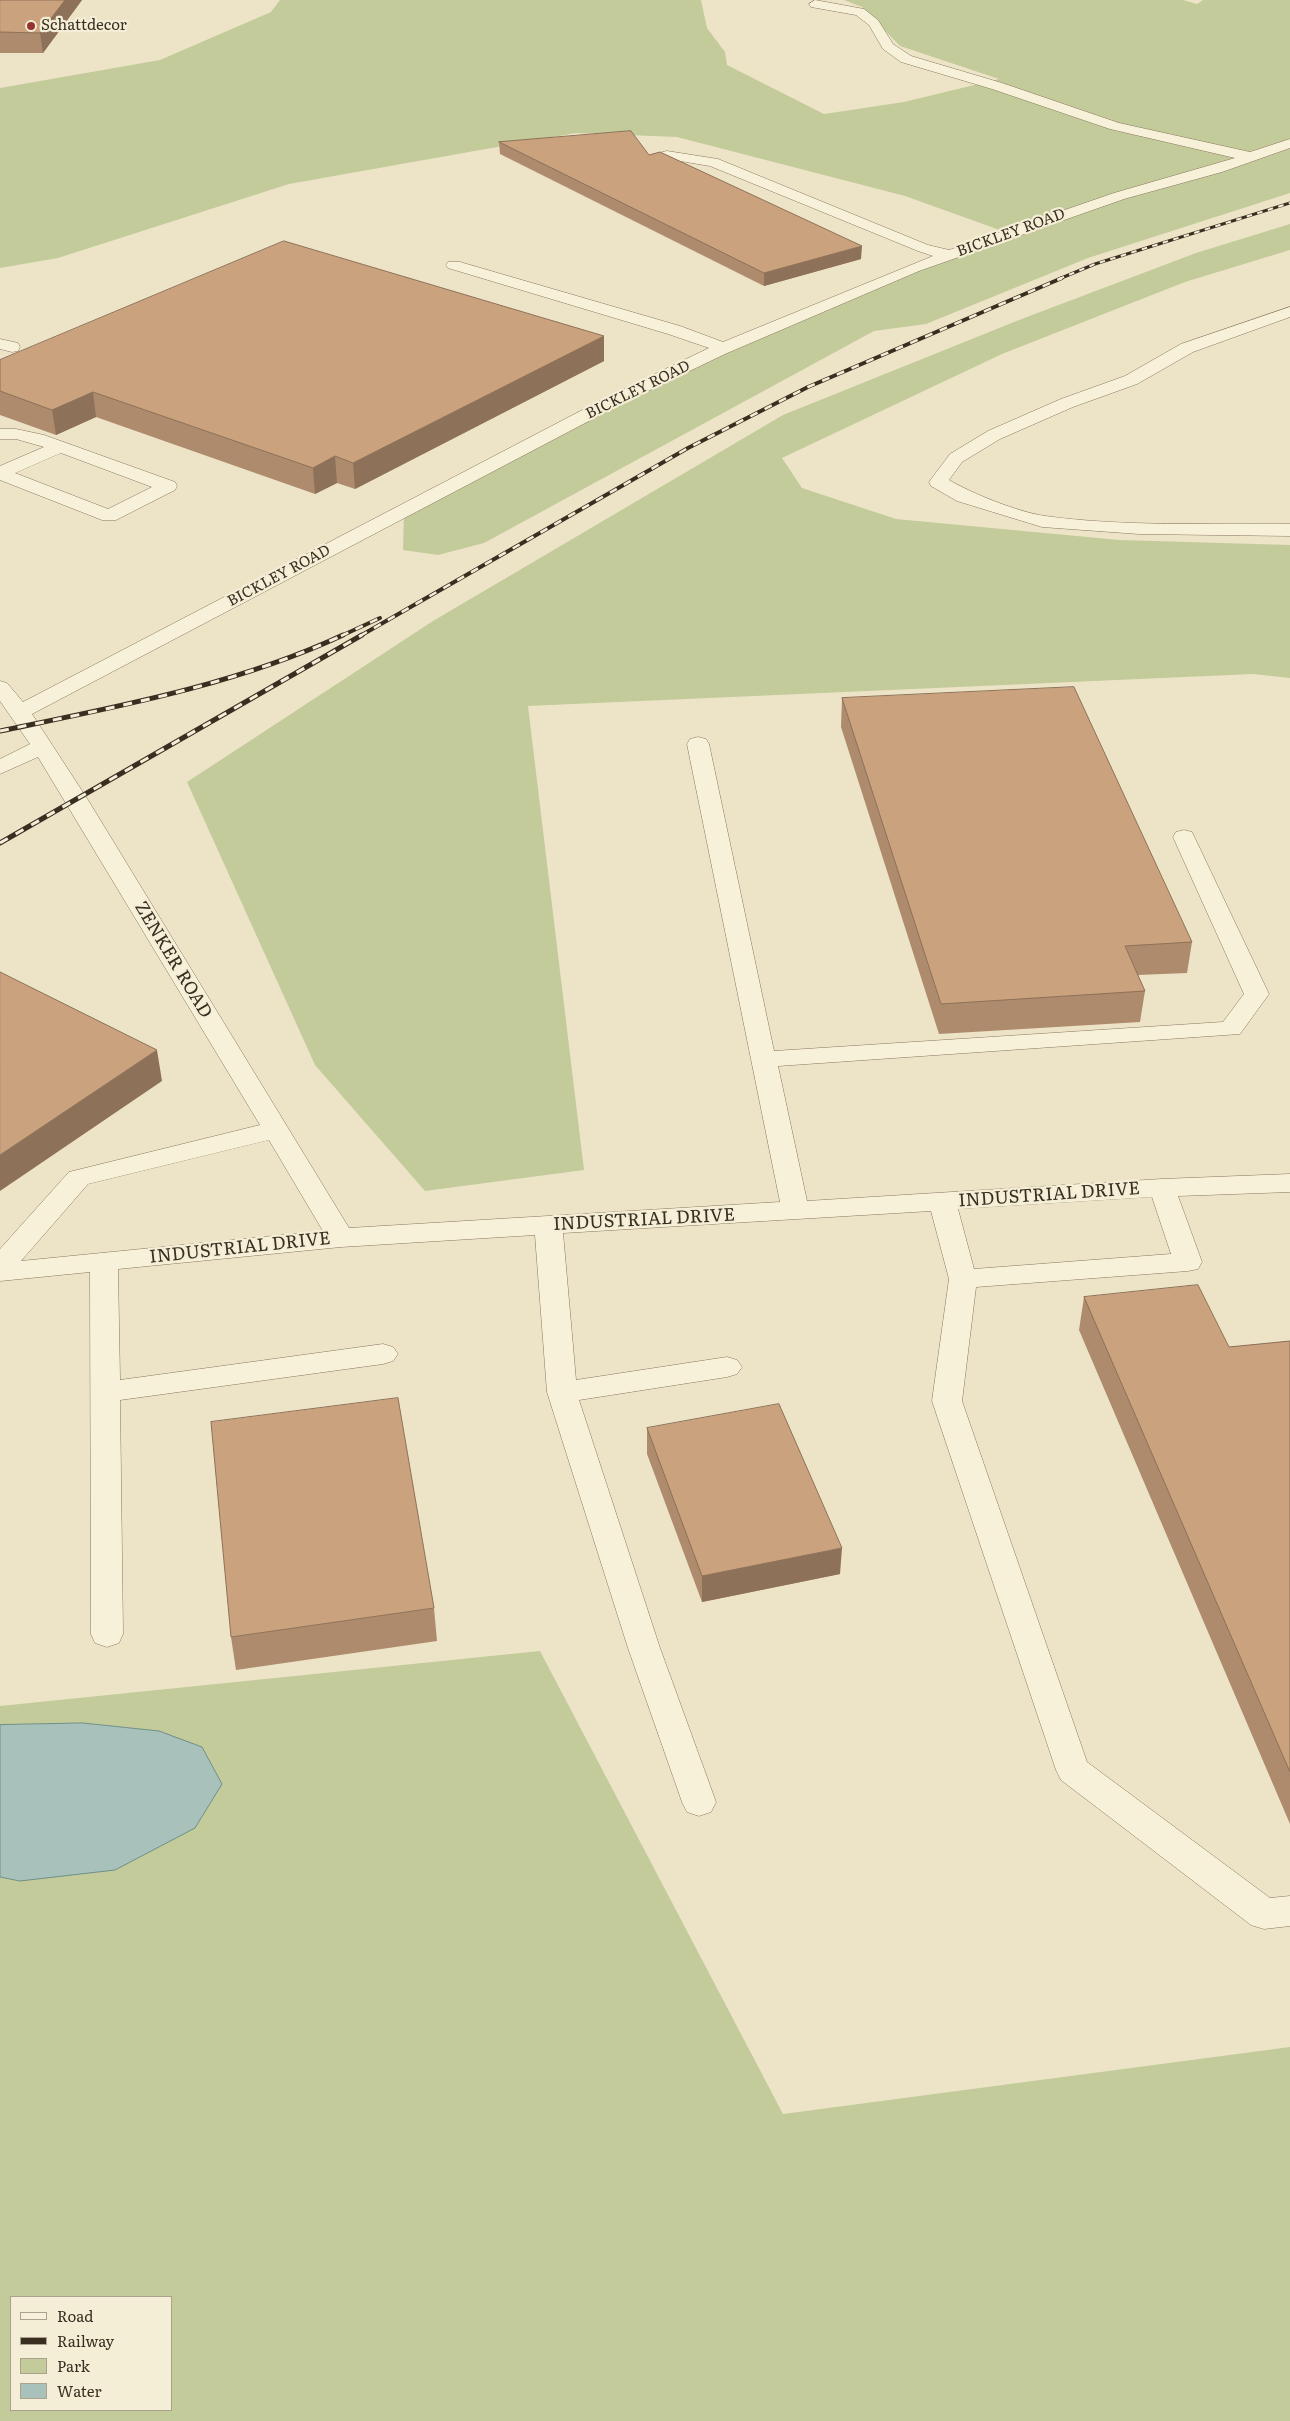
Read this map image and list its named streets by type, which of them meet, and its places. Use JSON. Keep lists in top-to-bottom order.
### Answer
{
  "streets": {
    "street": ["BICKLEY ROAD", "ZENKER ROAD", "INDUSTRIAL DRIVE"]
  },
  "crossings": [
    ["BICKLEY ROAD", "ZENKER ROAD"],
    ["ZENKER ROAD", "INDUSTRIAL DRIVE"]
  ],
  "places": ["Schattdecor"],
  "legend": [
    "Road",
    "Railway",
    "Park",
    "Water"
  ]
}
